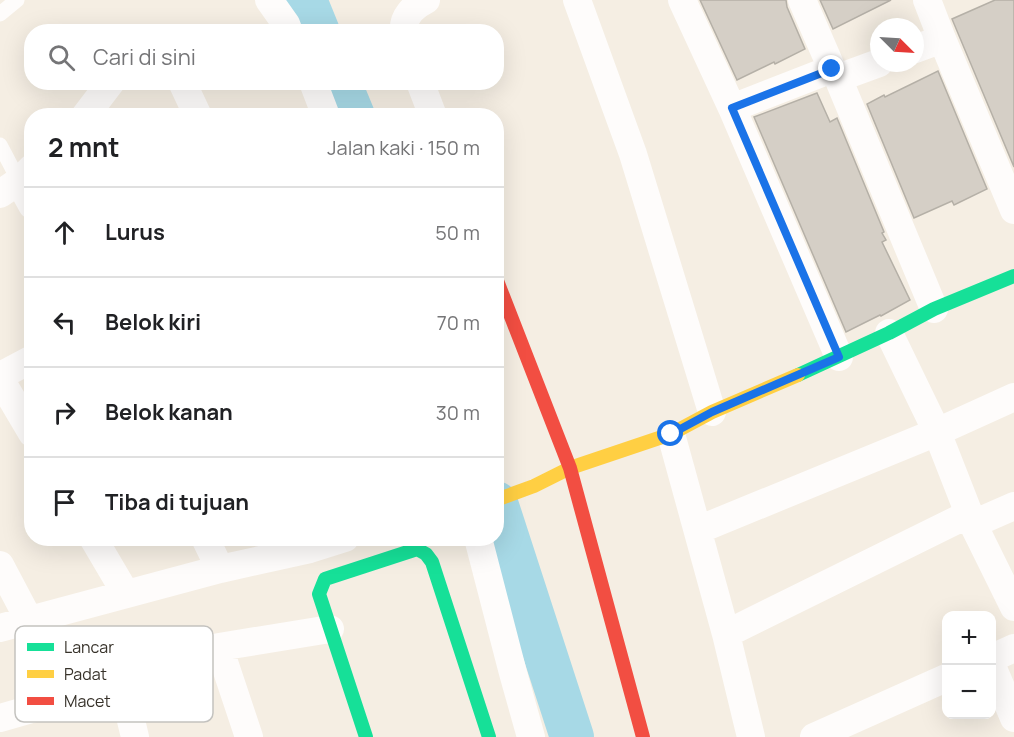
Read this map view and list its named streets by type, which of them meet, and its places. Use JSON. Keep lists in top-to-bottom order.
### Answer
{
  "legend": ["Lancar", "Padat", "Macet"],
  "north": "bottom right",
  "page": {
    "search": "Cari di sini",
    "heading": ["2 mnt", "Jalan kaki · 150 m"],
    "list": [
      ["Lurus", "50 m"],
      ["Belok kiri", "70 m"],
      ["Belok kanan", "30 m"],
      "Tiba di tujuan"
    ],
    "map_buttons": ["+", "−"]
  }
}
